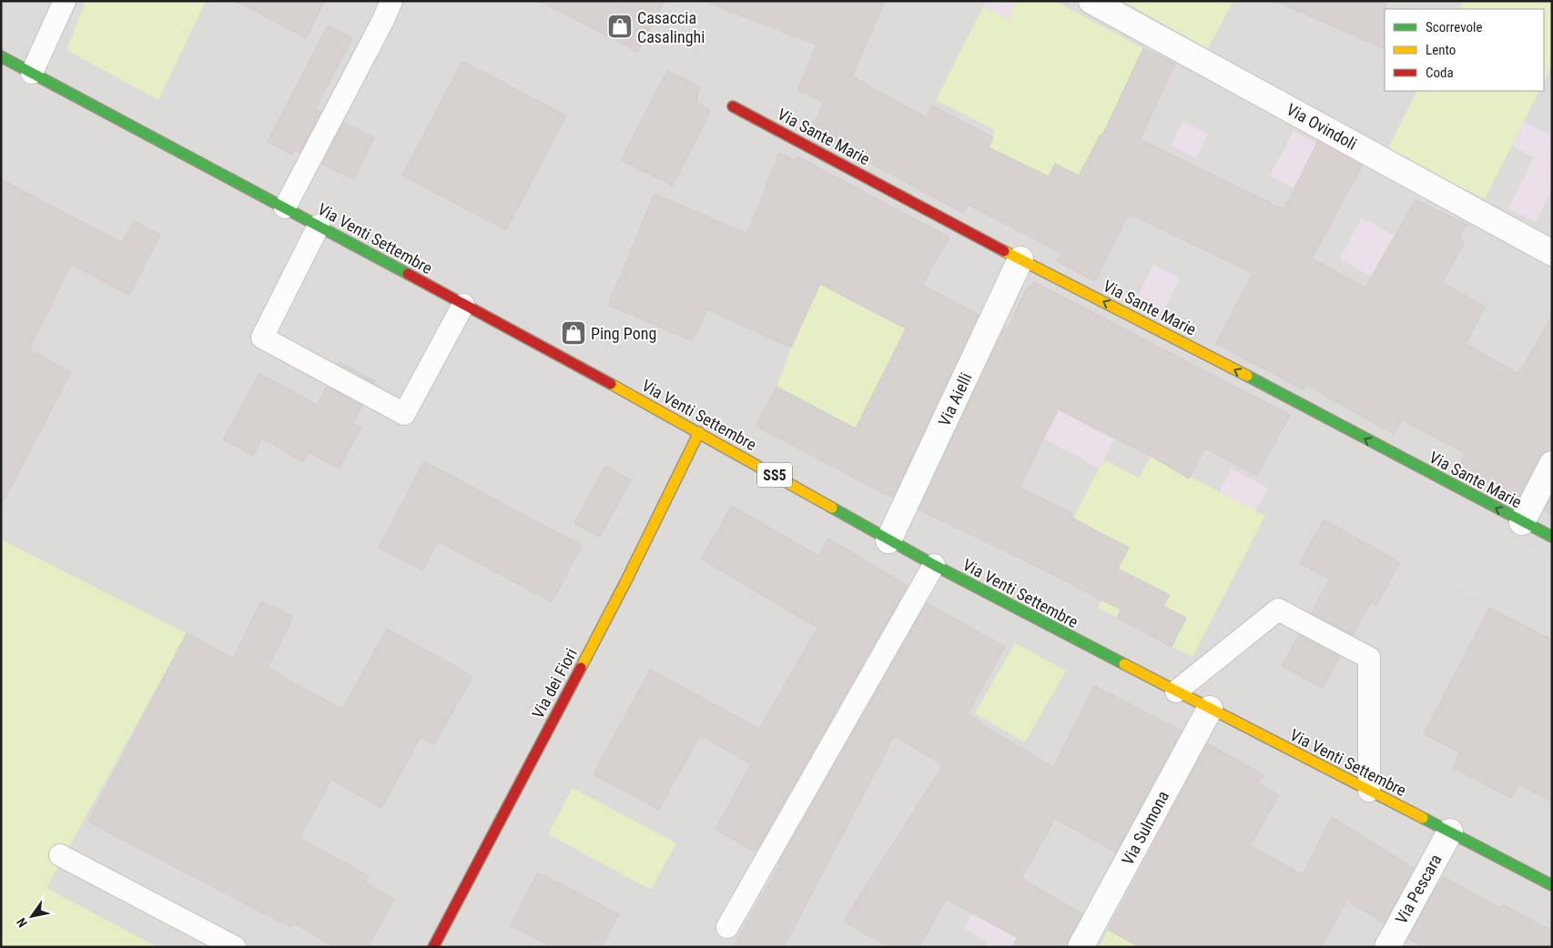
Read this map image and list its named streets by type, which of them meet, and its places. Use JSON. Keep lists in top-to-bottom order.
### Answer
{
  "streets": {
    "main road": [
      "Via Sante Marie",
      "Via Venti Settembre",
      "SS5",
      "Via dei Fiori"
    ],
    "street": [
      "Via Ovindoli",
      "Via Aielli",
      "Via Sulmona",
      "Via Pescara"
    ]
  },
  "crossings": [
    ["Via Sante Marie", "Via Aielli"],
    ["Via Venti Settembre", "Via Aielli"],
    ["Via Venti Settembre", "Via dei Fiori"],
    ["Via Venti Settembre", "Via Sulmona"],
    ["Via Venti Settembre", "Via Pescara"]
  ],
  "one_way": ["Via Sante Marie"],
  "places": {
    "shop": ["Casaccia Casalinghi", "Ping Pong"]
  },
  "legend": ["Scorrevole", "Lento", "Coda"],
  "north": "bottom left"
}
